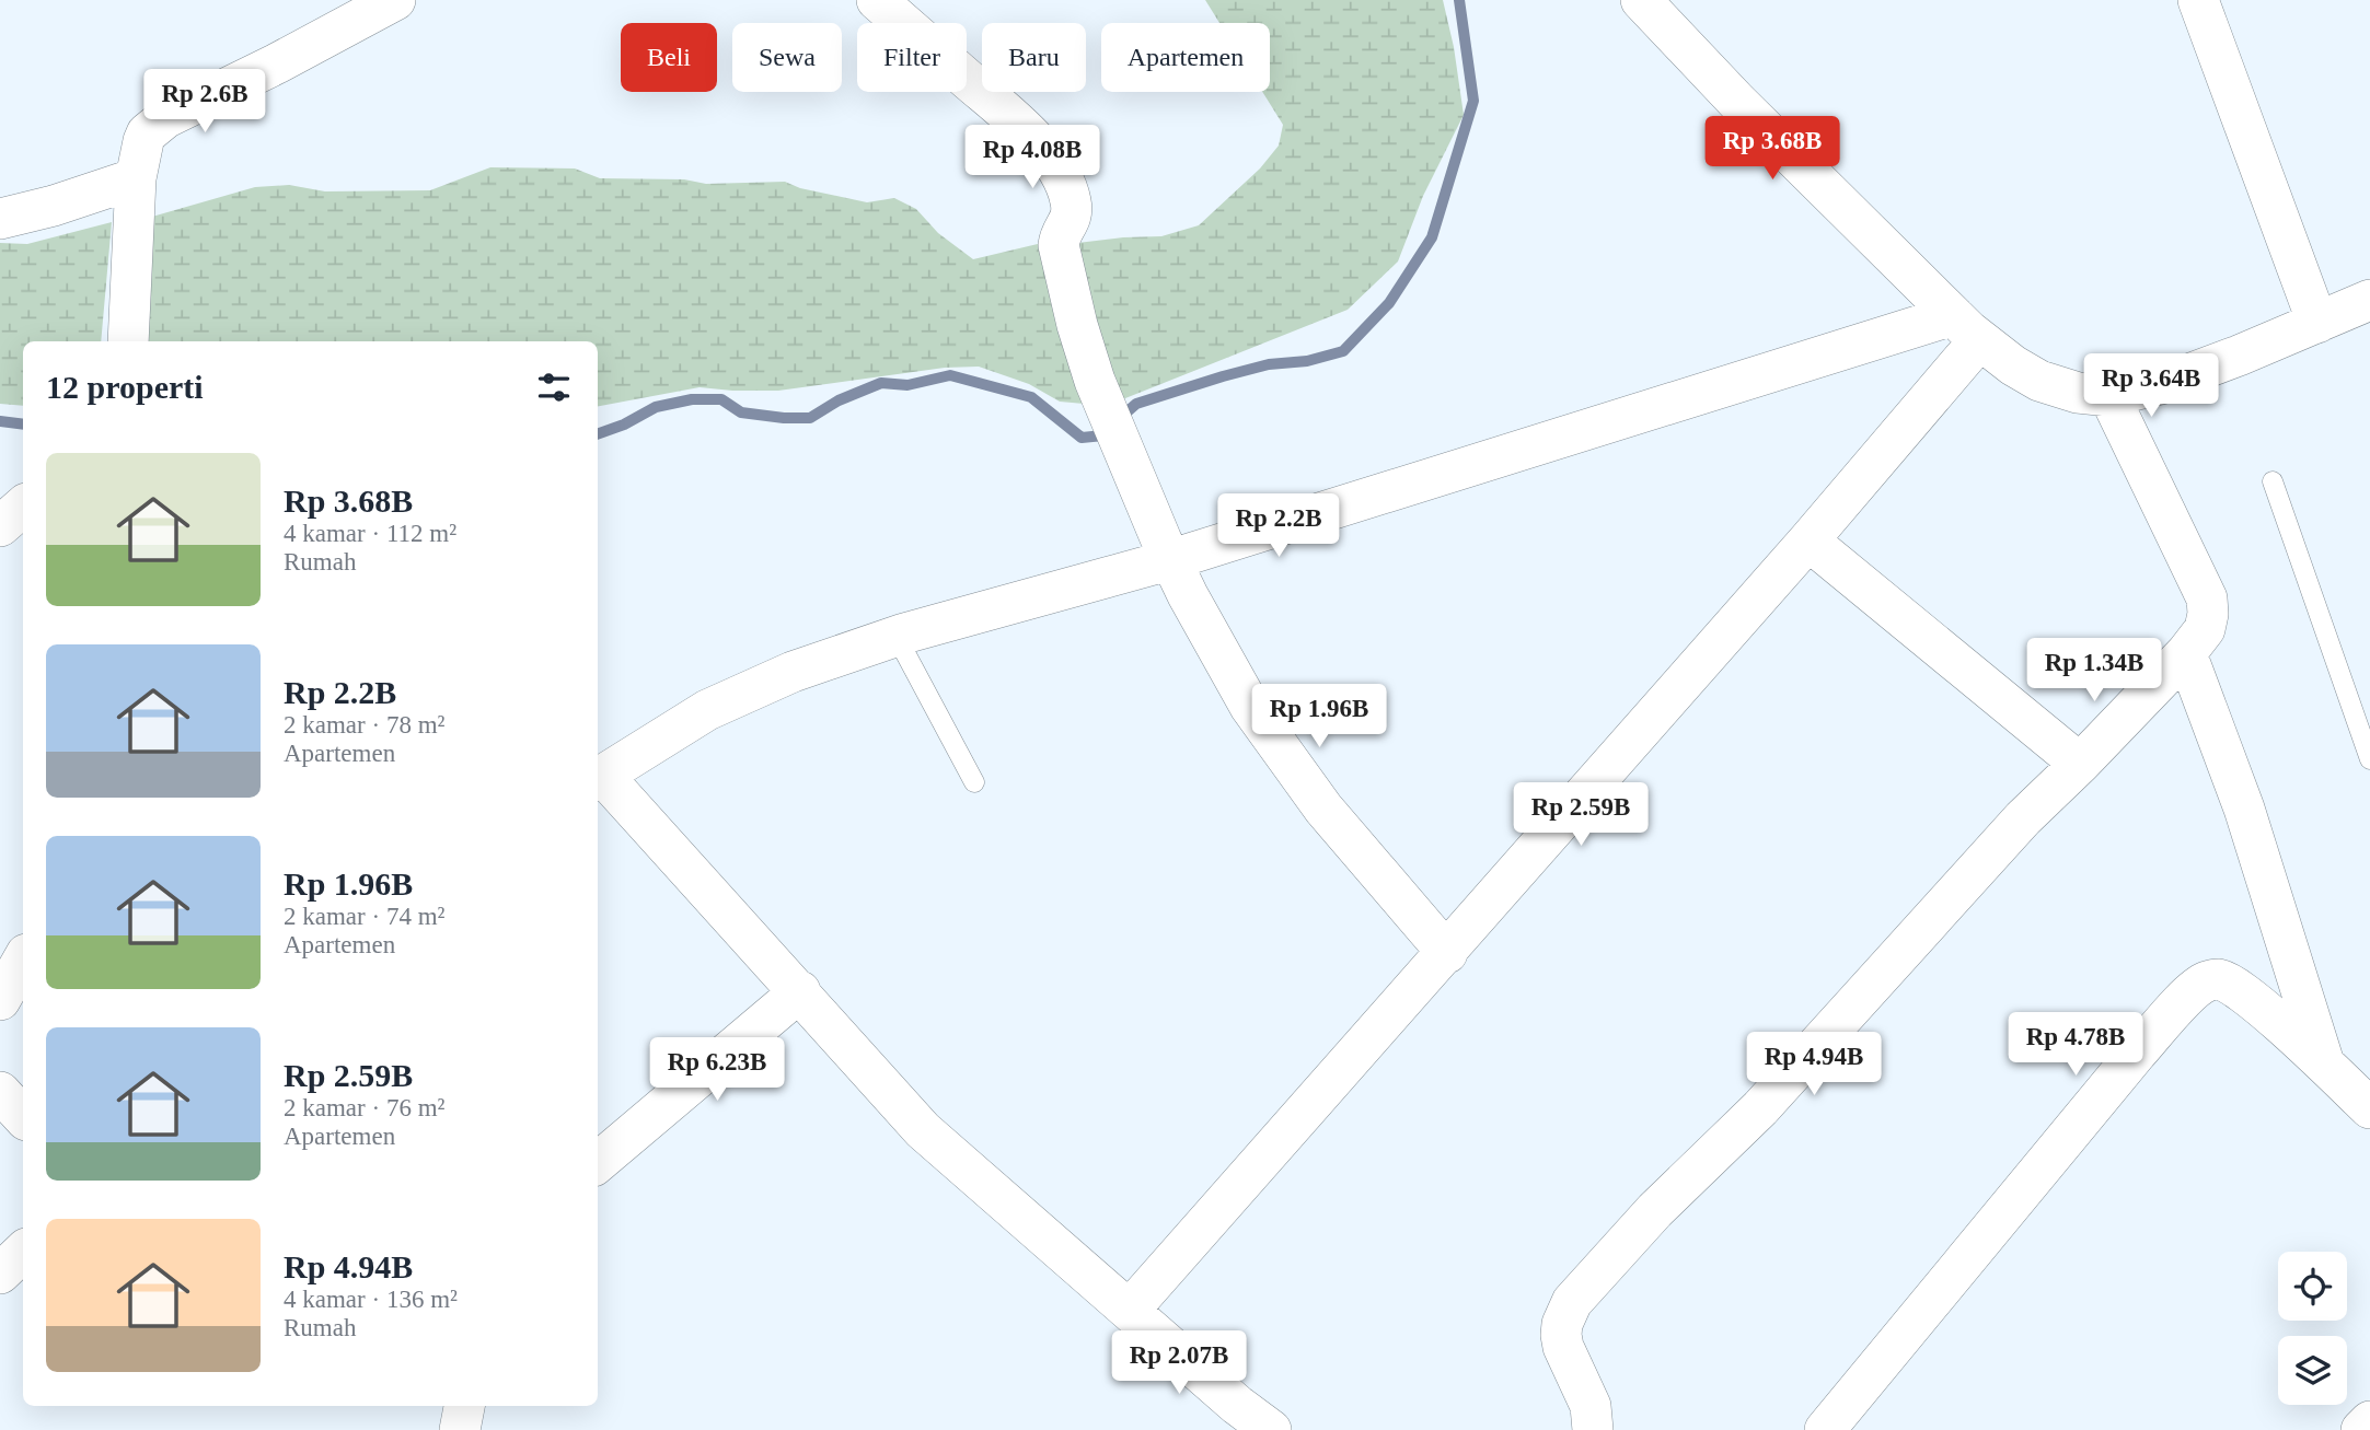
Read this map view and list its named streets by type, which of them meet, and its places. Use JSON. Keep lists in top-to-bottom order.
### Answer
{
  "page": {
    "chip": [
      "Beli",
      "Sewa",
      "Filter",
      "Baru",
      "Apartemen"
    ],
    "price": [
      "Rp 2.6B",
      "Rp 3.68B",
      "Rp 4.08B",
      "Rp 3.64B",
      "Rp 2.2B",
      "Rp 1.34B",
      "Rp 1.96B",
      "Rp 2.59B",
      "Rp 4.78B",
      "Rp 4.94B",
      "Rp 6.23B",
      "Rp 2.07B"
    ],
    "heading": "12 properti",
    "list": [
      {
        "name": "Rp 3.68B",
        "note": "4 kamar · 112 m² · Rumah"
      },
      {
        "name": "Rp 2.2B",
        "note": "2 kamar · 78 m² · Apartemen"
      },
      {
        "name": "Rp 1.96B",
        "note": "2 kamar · 74 m² · Apartemen"
      },
      {
        "name": "Rp 2.59B",
        "note": "2 kamar · 76 m² · Apartemen"
      },
      {
        "name": "Rp 4.94B",
        "note": "4 kamar · 136 m² · Rumah"
      }
    ]
  }
}
